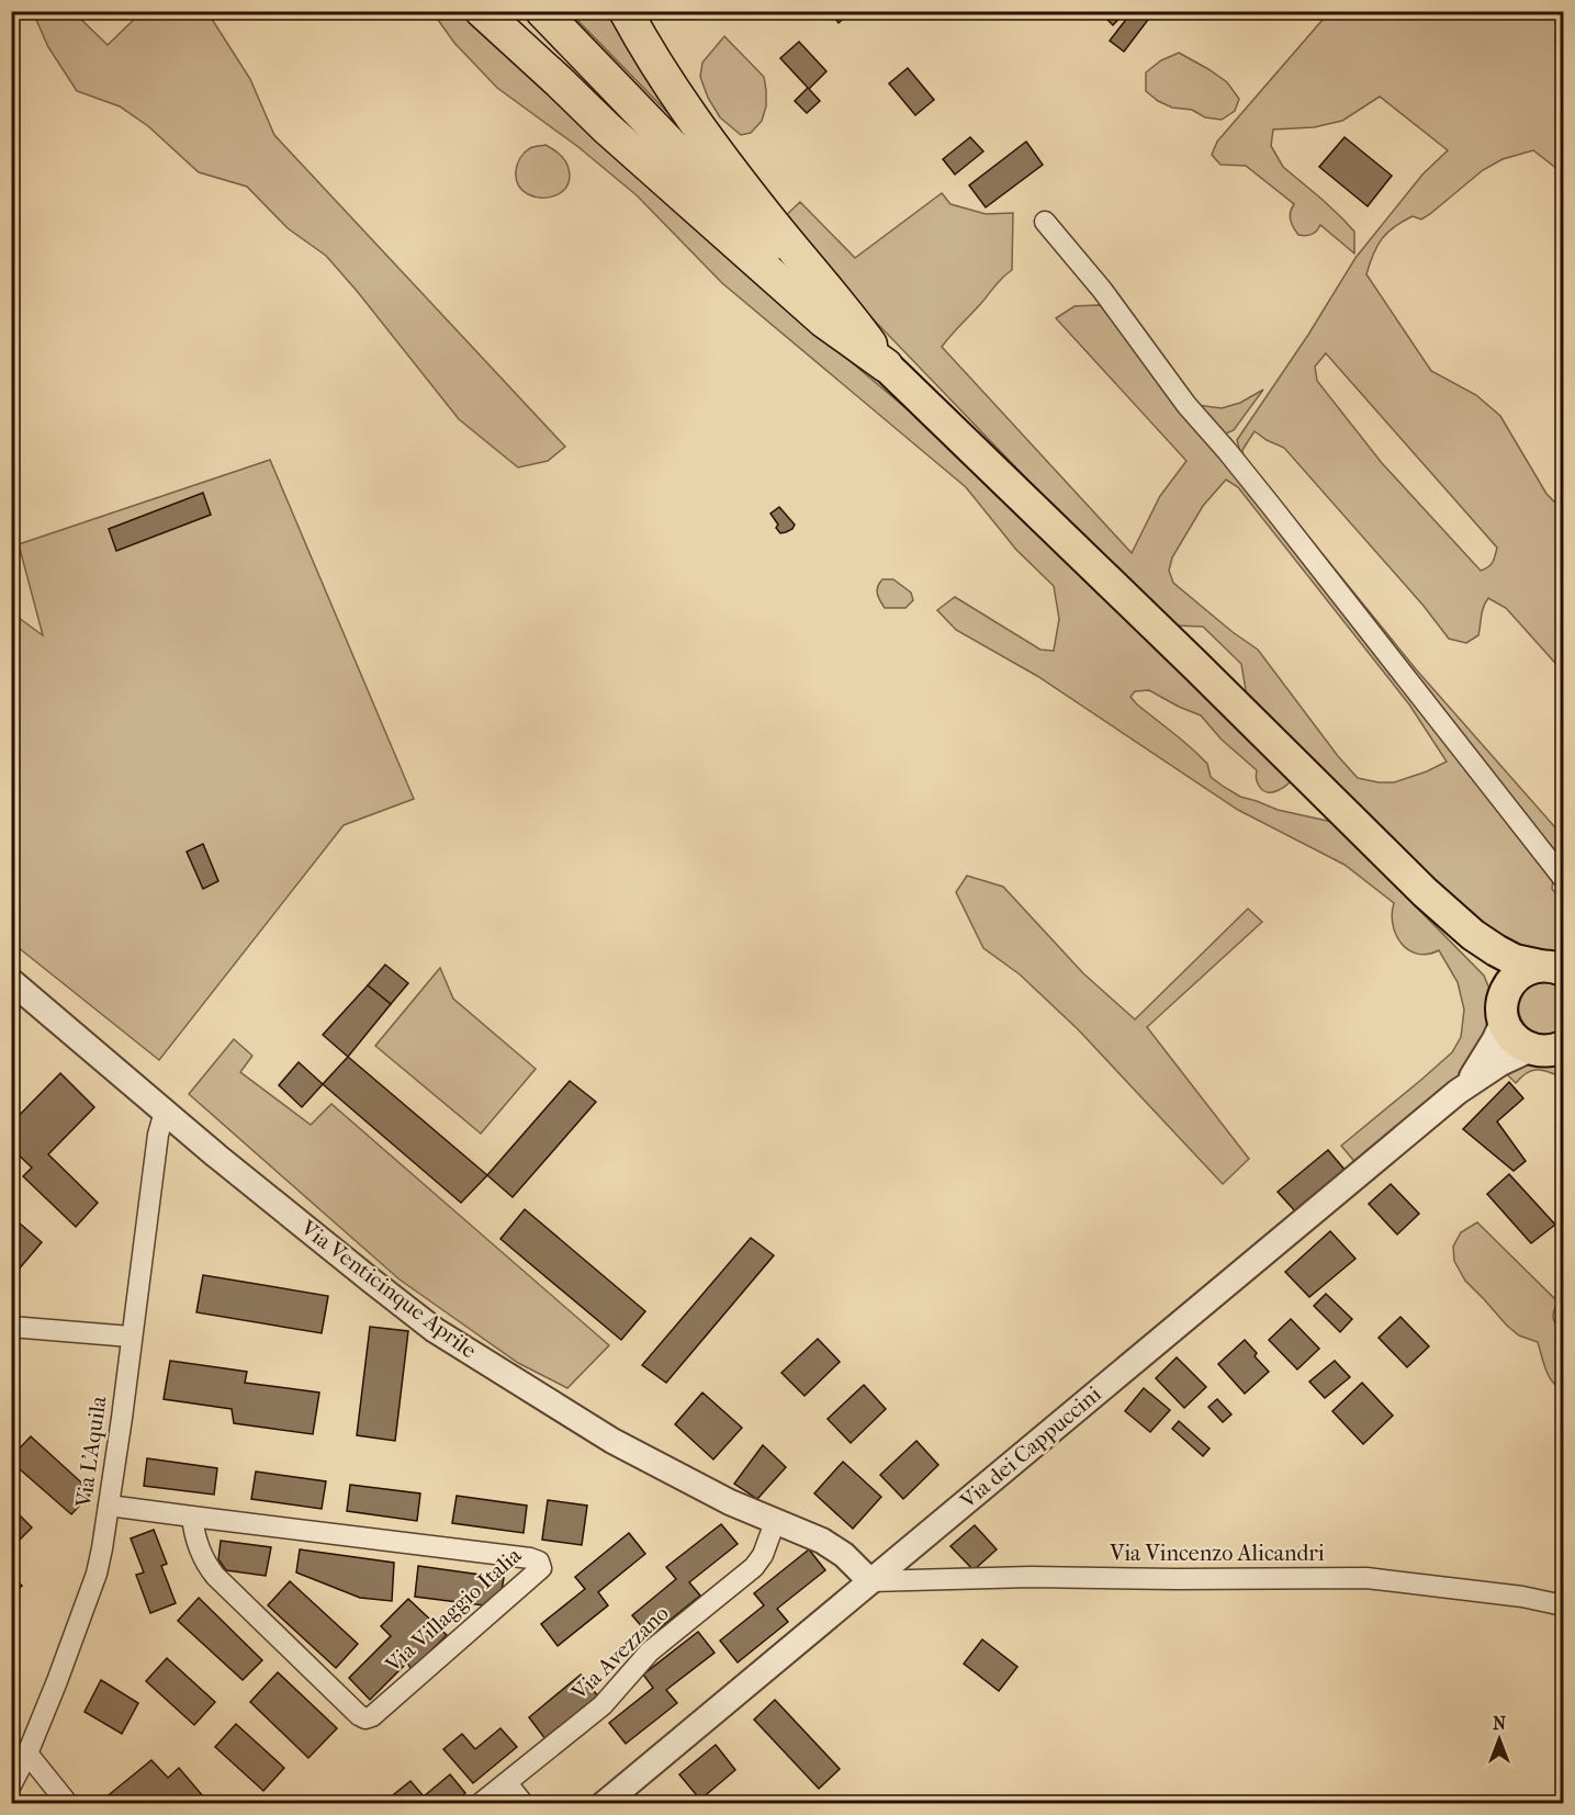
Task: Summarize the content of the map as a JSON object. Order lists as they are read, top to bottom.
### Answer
{
  "streets": {
    "street": [
      "Via Venticinque Aprile",
      "Via dei Cappuccini",
      "Via L'Aquila",
      "Via Vincenzo Alicandri",
      "Via Villaggio Italia",
      "Via Avezzano"
    ]
  },
  "crossings": [
    ["Via Venticinque Aprile", "Via dei Cappuccini"],
    ["Via Venticinque Aprile", "Via L'Aquila"],
    ["Via Venticinque Aprile", "Via Vincenzo Alicandri"],
    ["Via Venticinque Aprile", "Via Avezzano"],
    ["Via dei Cappuccini", "Via Vincenzo Alicandri"],
    ["Via L'Aquila", "Via Villaggio Italia"]
  ],
  "north": "top"
}
